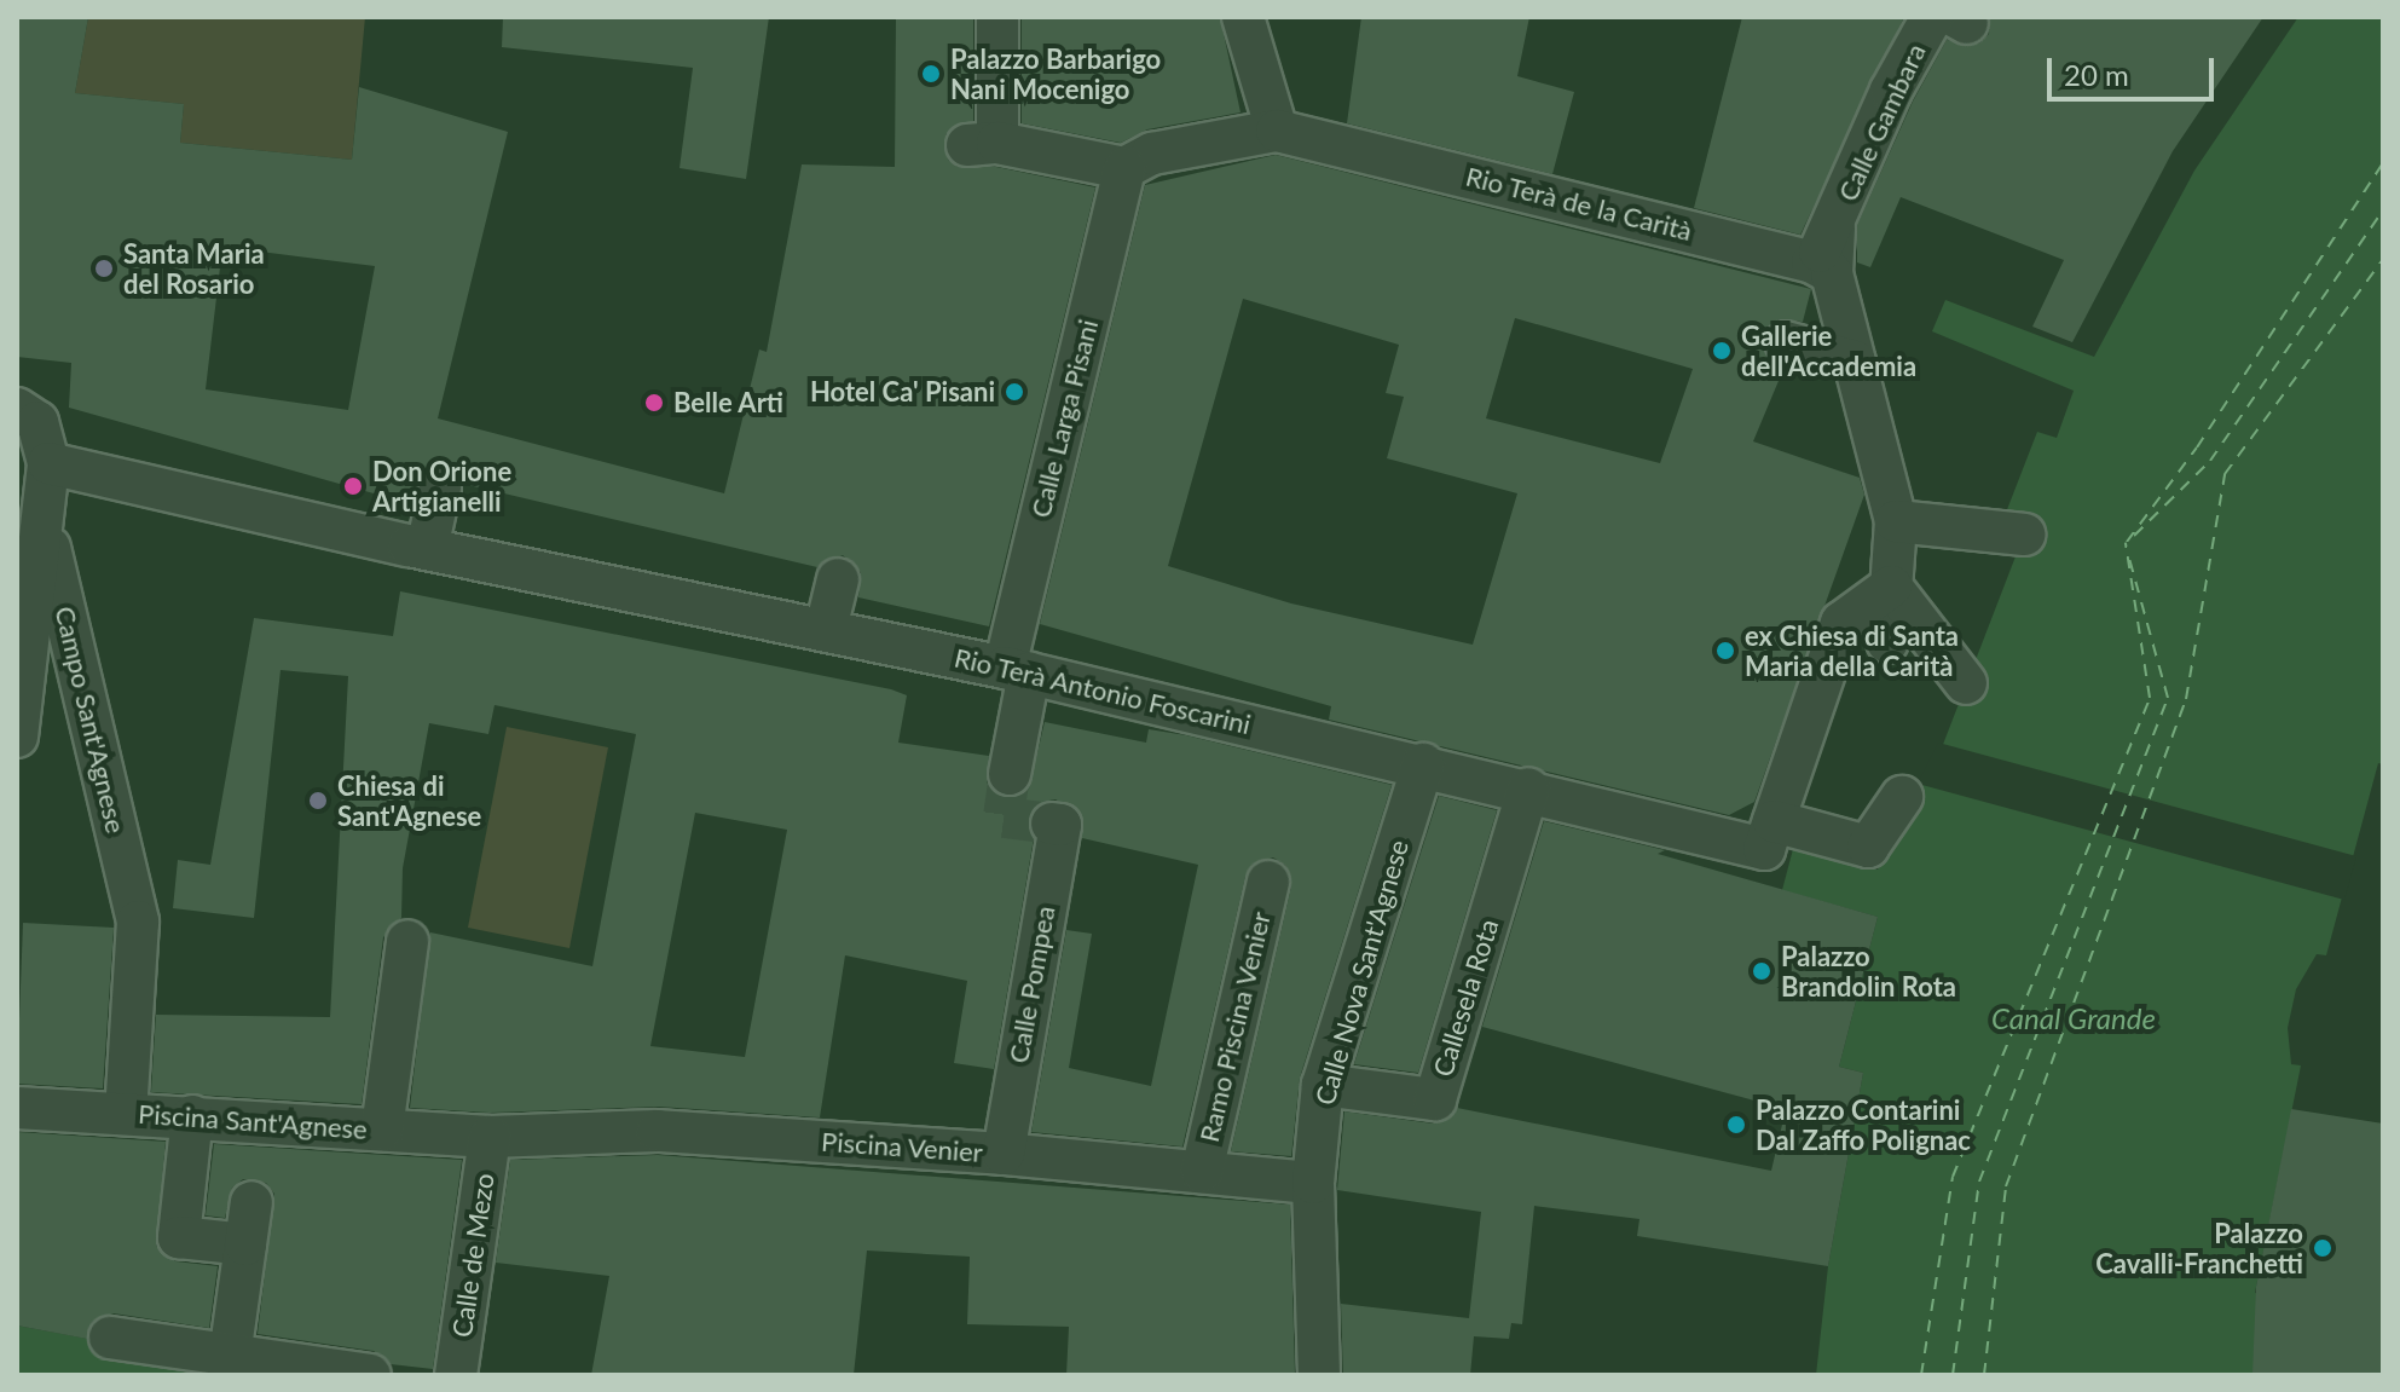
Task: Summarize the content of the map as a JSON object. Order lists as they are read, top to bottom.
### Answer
{
  "streets": {
    "street": [
      "Calle Gambara",
      "Rio Terà de la Carità",
      "Calle Larga Pisani",
      "Rio Terà Antonio Foscarini",
      "Campo Sant'Agnese",
      "Calle Nova Sant'Agnese",
      "Calle Pompea",
      "Callesela Rota",
      "Ramo Piscina Venier",
      "Piscina Sant'Agnese",
      "Piscina Venier",
      "Calle de Mezo"
    ]
  },
  "crossings": [
    ["Calle Gambara", "Rio Terà de la Carità"],
    ["Calle Larga Pisani", "Rio Terà Antonio Foscarini"],
    ["Rio Terà Antonio Foscarini", "Calle Nova Sant'Agnese"],
    ["Rio Terà Antonio Foscarini", "Callesela Rota"],
    ["Campo Sant'Agnese", "Piscina Sant'Agnese"],
    ["Calle Nova Sant'Agnese", "Callesela Rota"],
    ["Calle Nova Sant'Agnese", "Piscina Venier"],
    ["Calle Pompea", "Piscina Venier"],
    ["Ramo Piscina Venier", "Piscina Venier"],
    ["Piscina Sant'Agnese", "Piscina Venier"],
    ["Piscina Sant'Agnese", "Calle de Mezo"],
    ["Piscina Venier", "Calle de Mezo"]
  ],
  "water": ["Canal Grande"],
  "places": [
    "Palazzo Barbarigo Nani Mocenigo",
    "Santa Maria del Rosario",
    "Gallerie dell'Accademia",
    "Hotel Ca' Pisani",
    "Belle Arti",
    "Don Orione Artigianelli",
    "ex Chiesa di Santa Maria della Carità",
    "Chiesa di Sant'Agnese",
    "Palazzo Brandolin Rota",
    "Palazzo Contarini Dal Zaffo Polignac",
    "Palazzo Cavalli-Franchetti"
  ],
  "scale_bar": "20 m"
}
